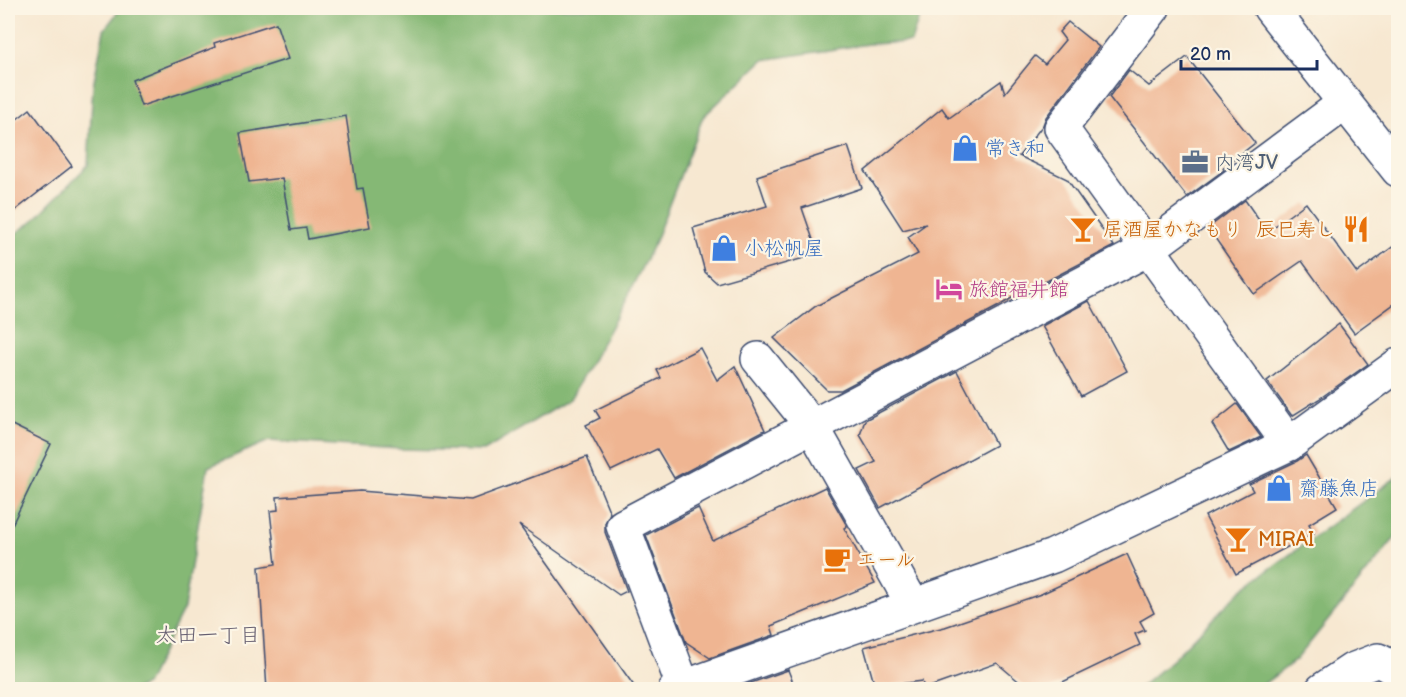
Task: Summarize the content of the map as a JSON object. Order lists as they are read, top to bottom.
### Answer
{
  "districts": ["太田一丁目"],
  "places": {
    "shop": ["常き和", "小松帆屋", "齋藤魚店"],
    "office": ["内湾JV"],
    "bar": ["居酒屋かなもり", "MIRAI"],
    "restaurant": ["辰巳寿し"],
    "hotel": ["旅館福井館"],
    "cafe": ["エール"]
  },
  "scale_bar": "20 m"
}
